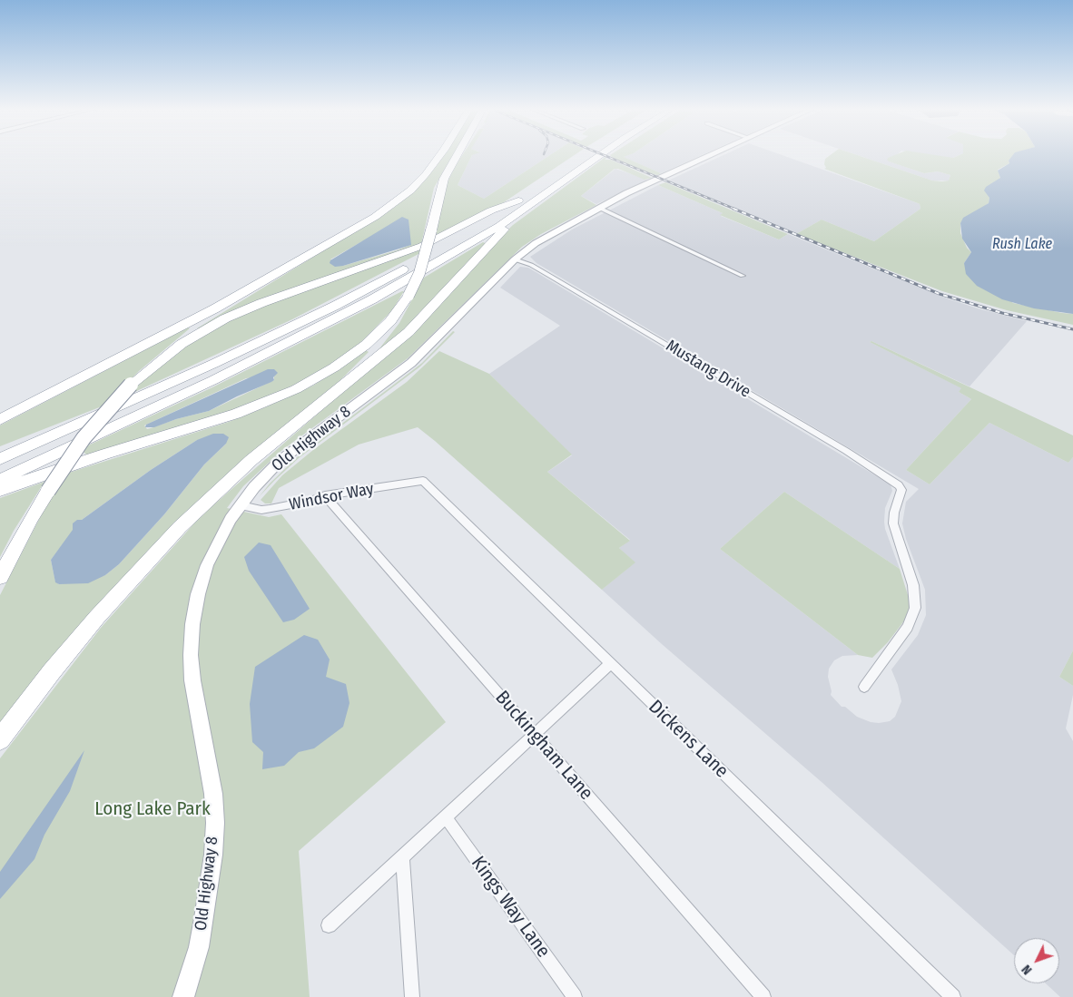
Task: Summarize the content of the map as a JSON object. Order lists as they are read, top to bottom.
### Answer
{
  "streets": {
    "street": [
      "Mustang Drive",
      "Old Highway 8",
      "Windsor Way",
      "Dickens Lane",
      "Buckingham Lane",
      "Kings Way Lane"
    ]
  },
  "crossings": [
    ["Mustang Drive", "Old Highway 8"],
    ["Old Highway 8", "Windsor Way"],
    ["Windsor Way", "Dickens Lane"],
    ["Windsor Way", "Buckingham Lane"]
  ],
  "water": ["Rush Lake"],
  "parks": ["Long Lake Park"],
  "north": "bottom left"
}
